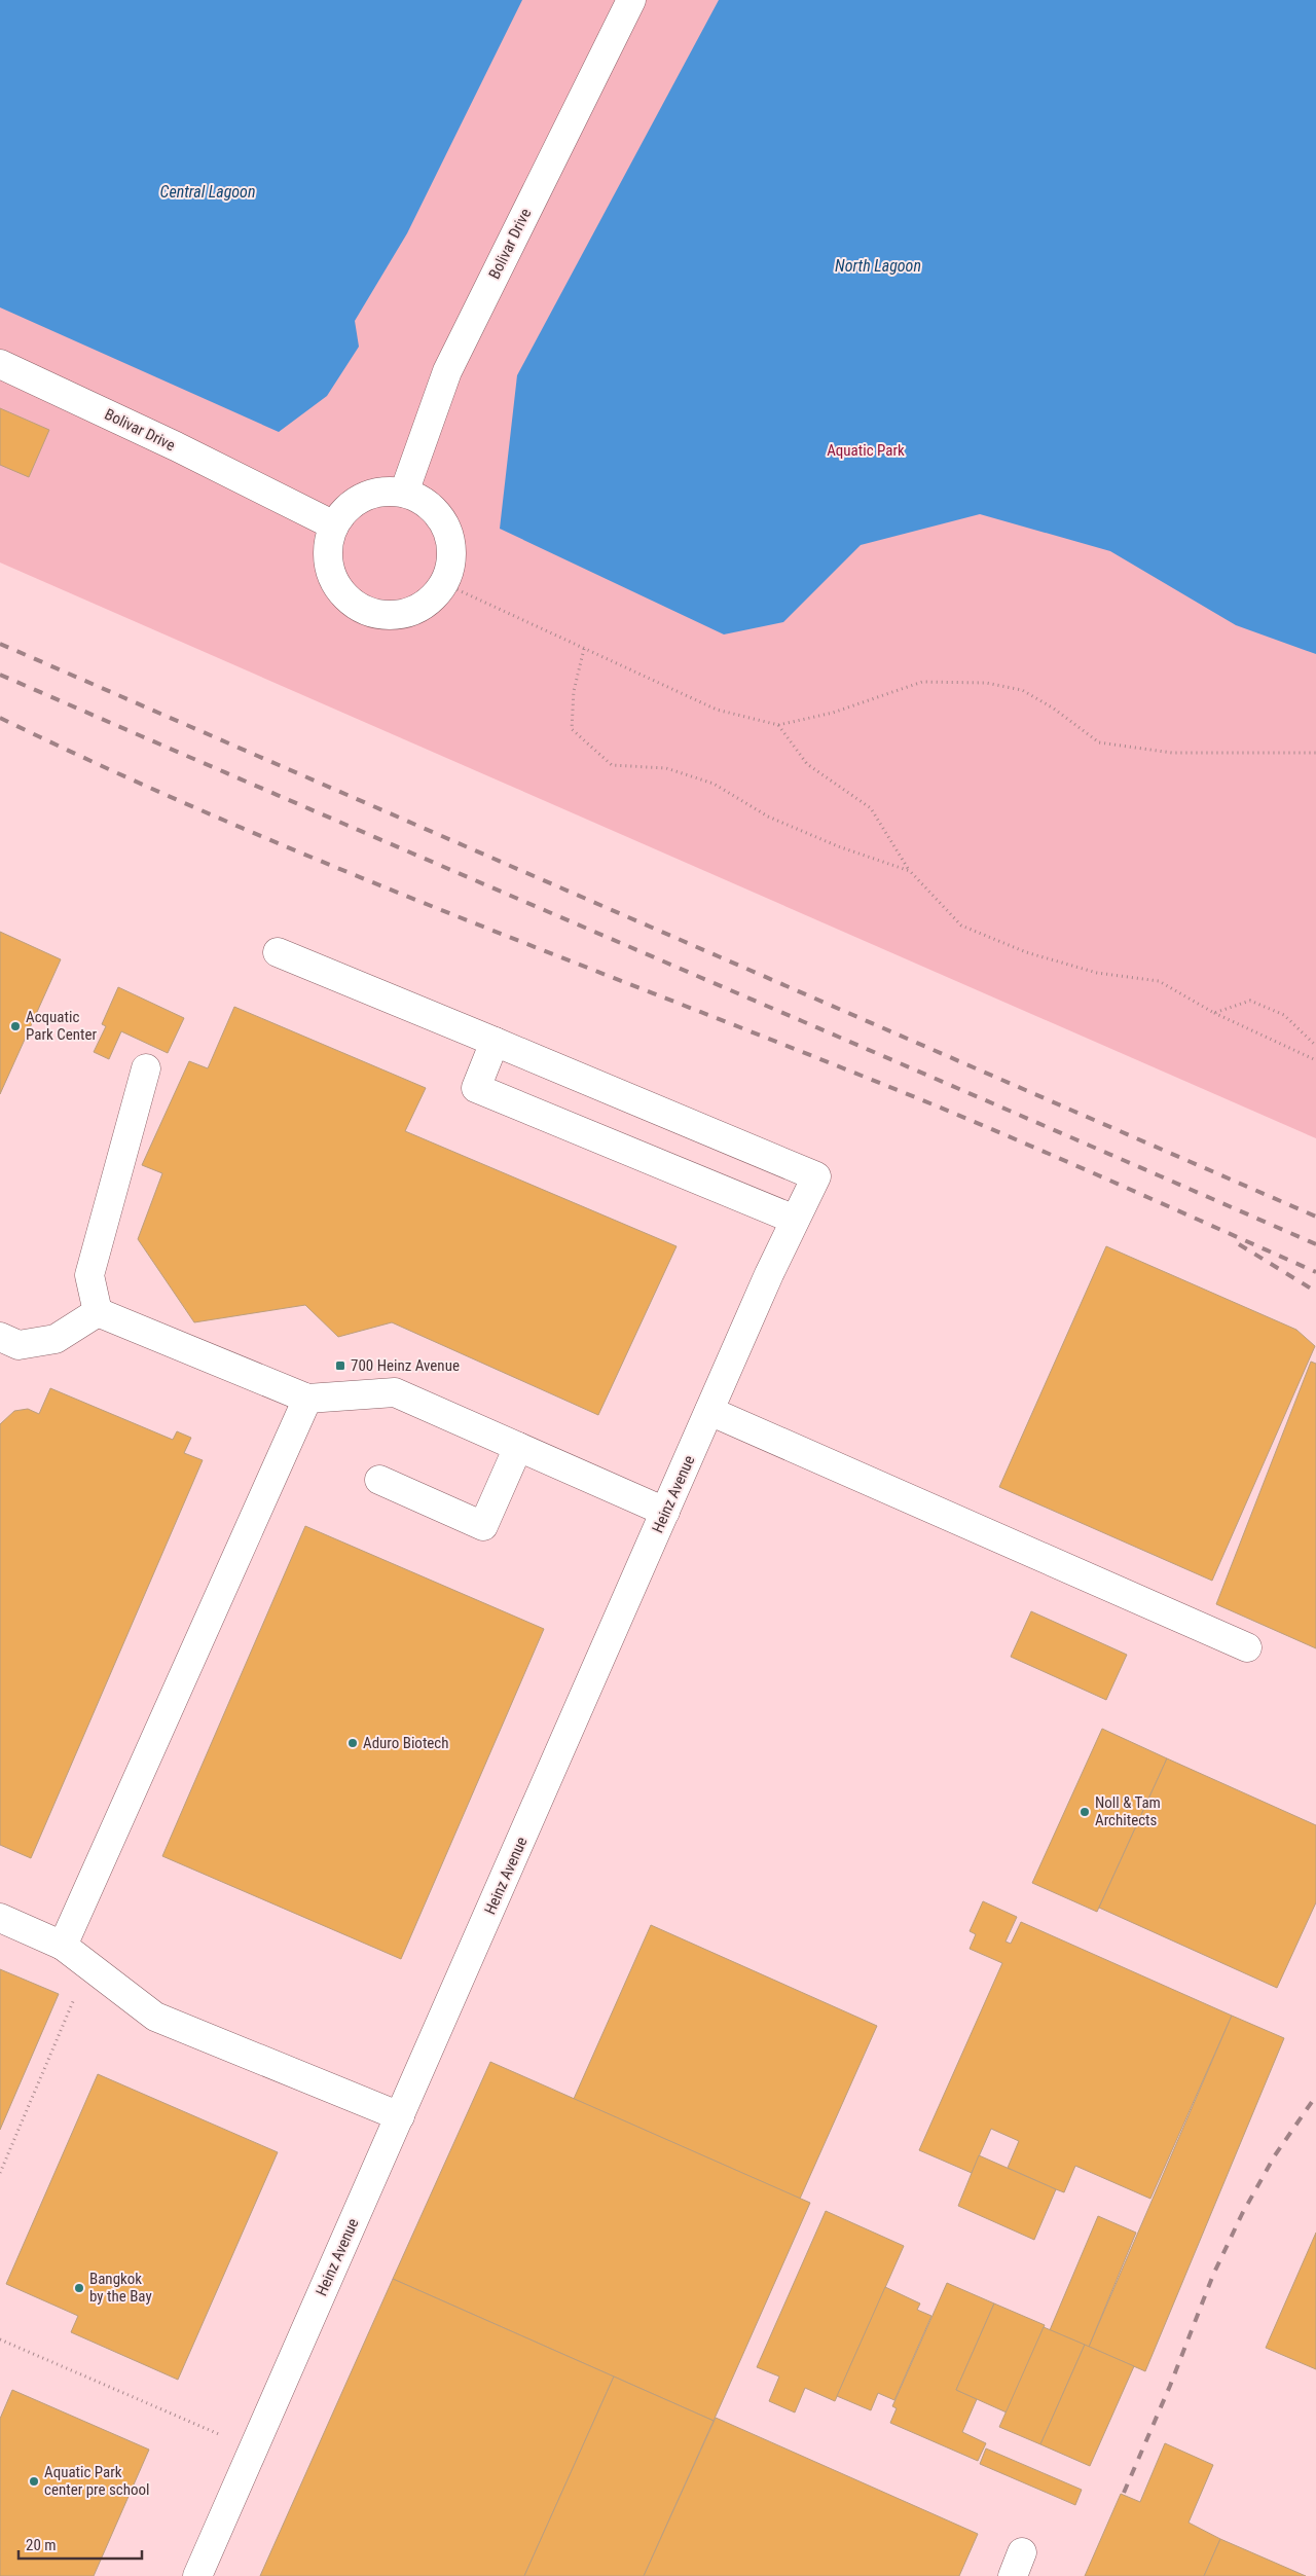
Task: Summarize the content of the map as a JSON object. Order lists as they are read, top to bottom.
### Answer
{
  "streets": {
    "street": ["Bolivar Drive", "Heinz Avenue"]
  },
  "water": ["Central Lagoon", "North Lagoon"],
  "parks": ["Aquatic Park"],
  "places": {
    "other": [
      "Acquatic Park Center",
      "Aduro Biotech",
      "Noll & Tam Architects",
      "Bangkok by the Bay",
      "Aquatic Park center pre school"
    ],
    "transit": ["700 Heinz Avenue"]
  },
  "scale_bar": "20 m"
}
